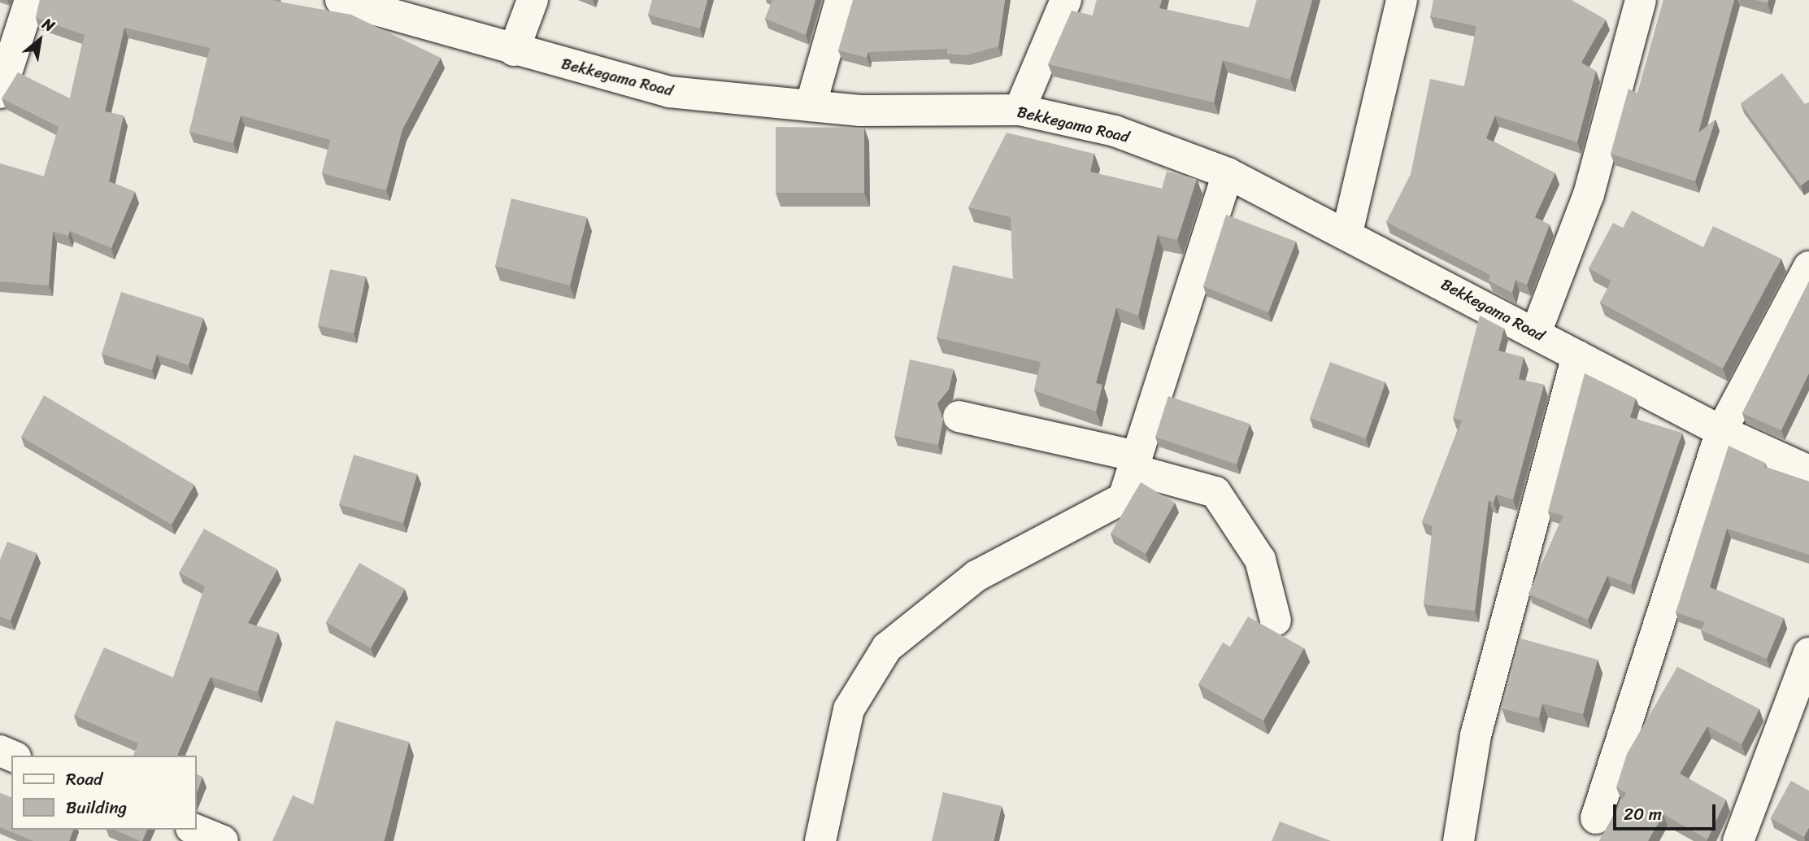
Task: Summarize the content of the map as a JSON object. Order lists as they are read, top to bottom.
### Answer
{
  "streets": {
    "street": ["Bekkegama Road"]
  },
  "legend": ["Road", "Building"],
  "scale_bar": "20 m",
  "north": "top right"
}
